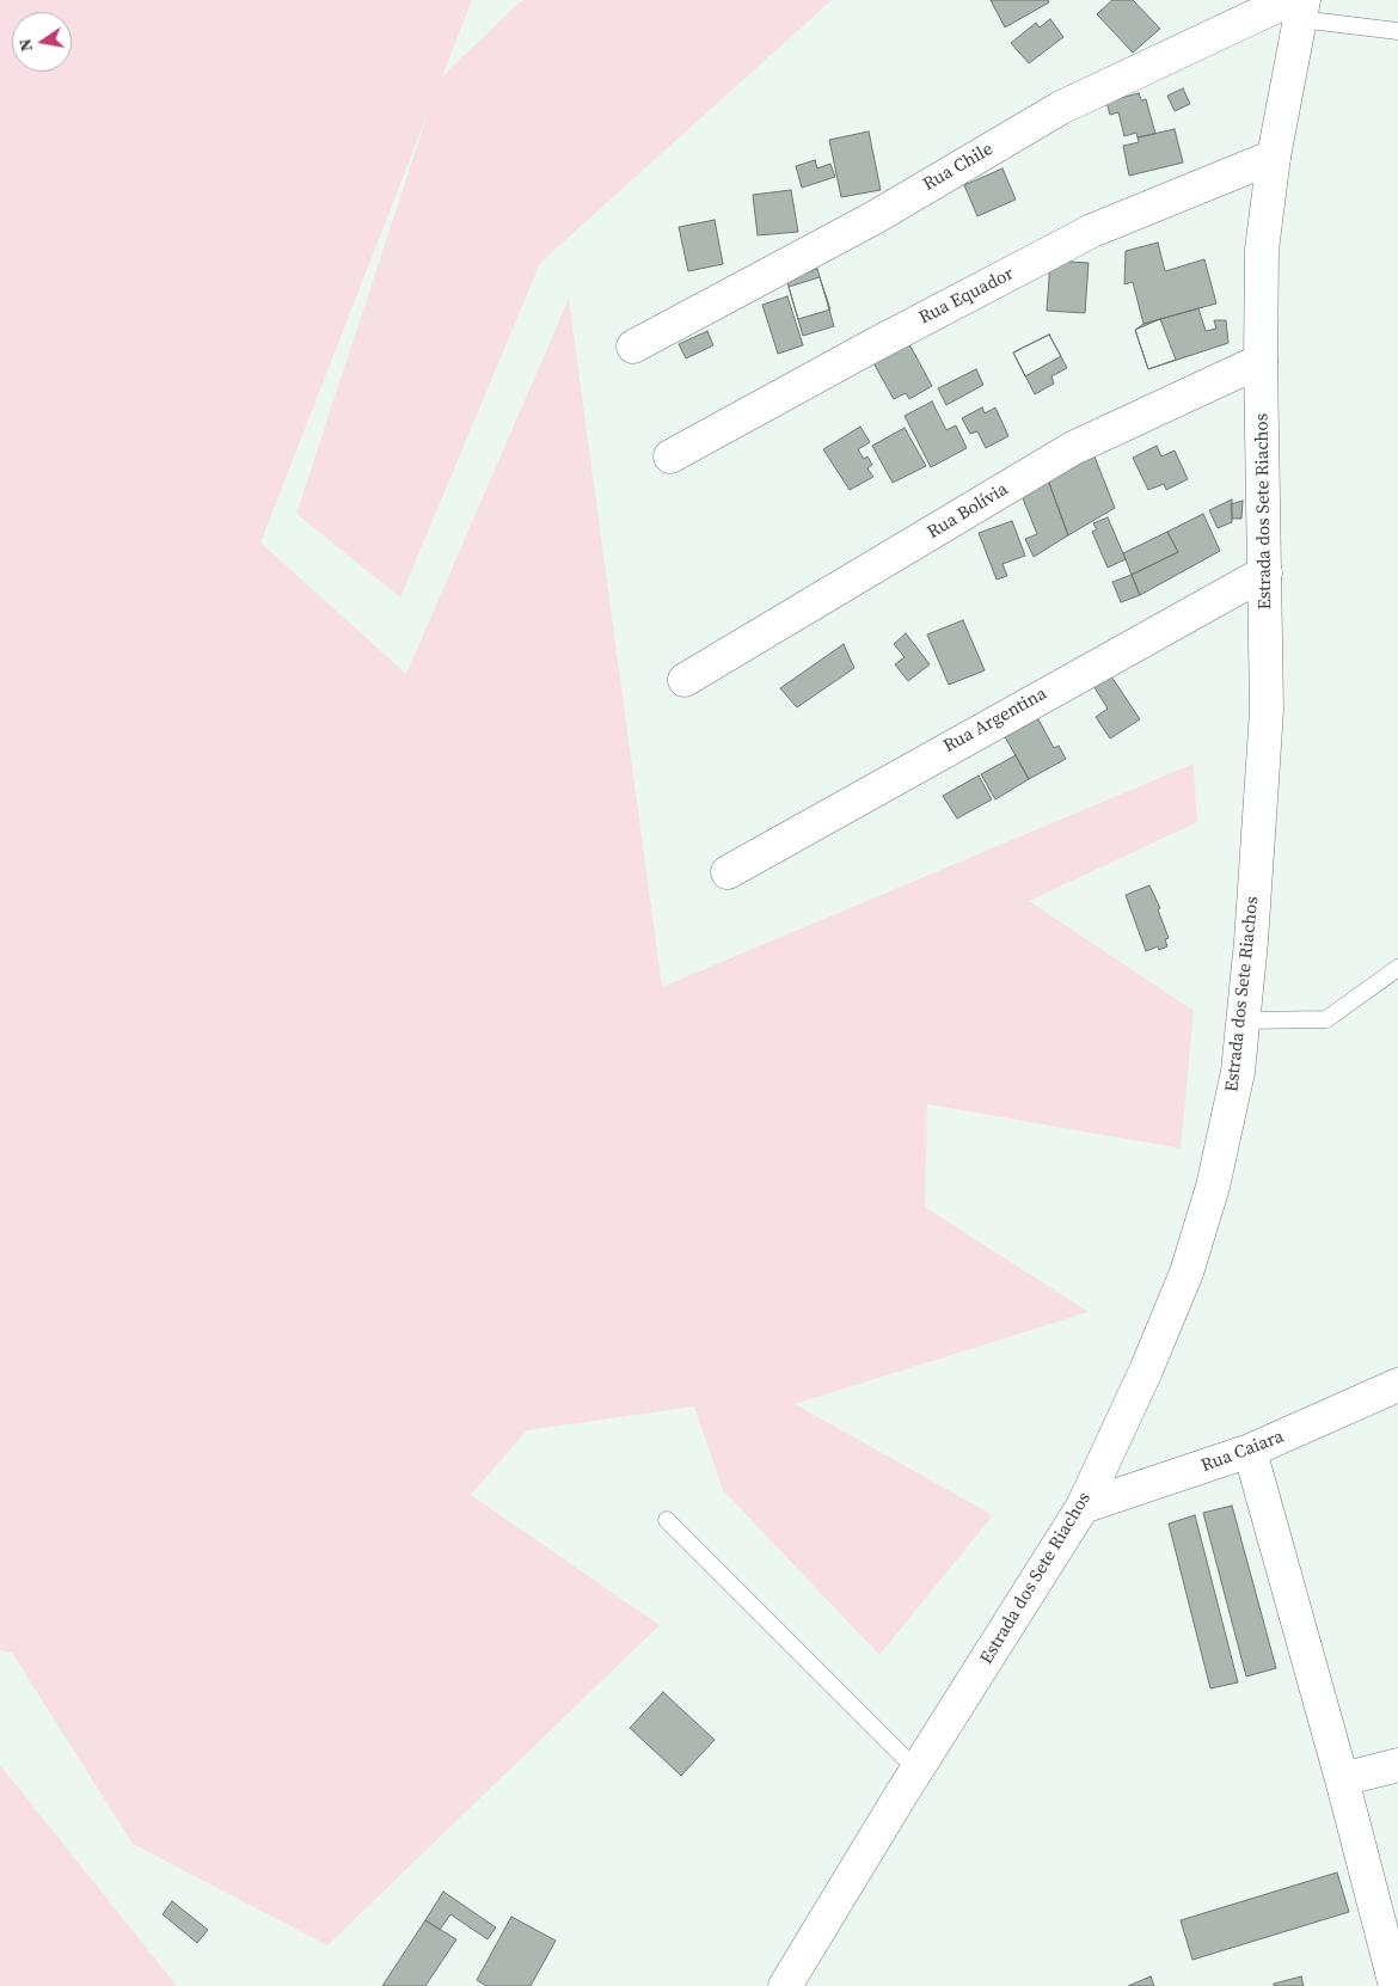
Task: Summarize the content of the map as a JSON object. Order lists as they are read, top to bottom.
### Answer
{
  "streets": {
    "street": [
      "Rua Chile",
      "Rua Equador",
      "Rua Bolívia",
      "Estrada dos Sete Riachos",
      "Rua Argentina",
      "Rua Caiara"
    ]
  },
  "crossings": [
    ["Rua Chile", "Estrada dos Sete Riachos"],
    ["Rua Equador", "Estrada dos Sete Riachos"],
    ["Rua Bolívia", "Estrada dos Sete Riachos"],
    ["Estrada dos Sete Riachos", "Rua Argentina"],
    ["Estrada dos Sete Riachos", "Rua Caiara"]
  ],
  "north": "left"
}
